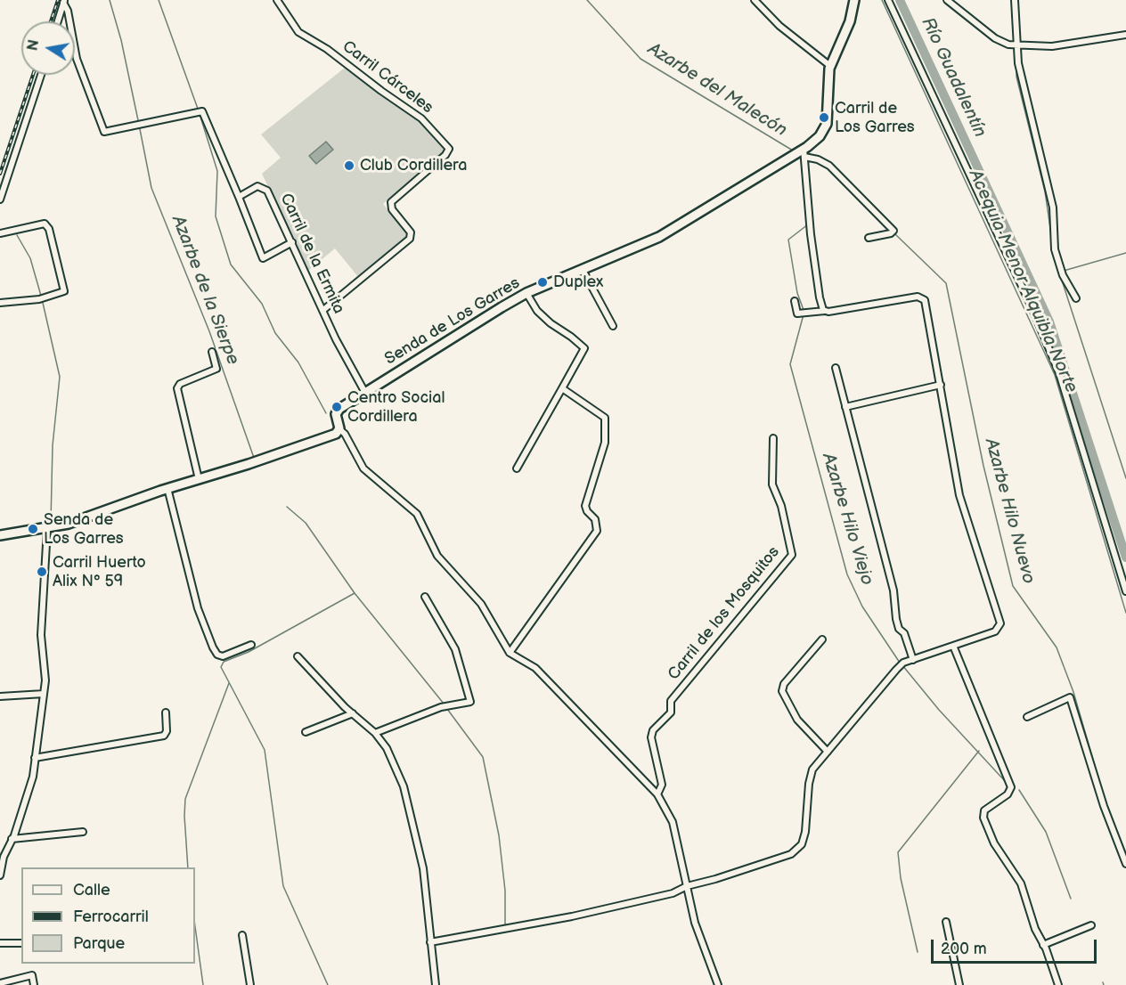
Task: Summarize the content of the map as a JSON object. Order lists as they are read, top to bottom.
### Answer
{
  "streets": {
    "street": [
      "Carril Cárceles",
      "Carril de la Ermita",
      "Senda de Los Garres",
      "Carril de los Mosquitos"
    ]
  },
  "crossings": [
    ["Carril Cárceles", "Carril de la Ermita"],
    ["Carril de la Ermita", "Senda de Los Garres"]
  ],
  "water": [
    "Río Guadalentín",
    "Azarbe del Malecón",
    "Acequia Menor Alquibla Norte",
    "Azarbe de la Sierpe",
    "Azarbe Hilo Nuevo",
    "Azarbe Hilo Viejo"
  ],
  "places": [
    "Carril de Los Garres",
    "Club Cordillera",
    "Duplex",
    "Centro Social Cordillera",
    "Senda de Los Garres",
    "Carril Huerto Alix Nº 59"
  ],
  "legend": ["Calle", "Ferrocarril", "Parque"],
  "scale_bar": "200 m",
  "north": "left"
}
